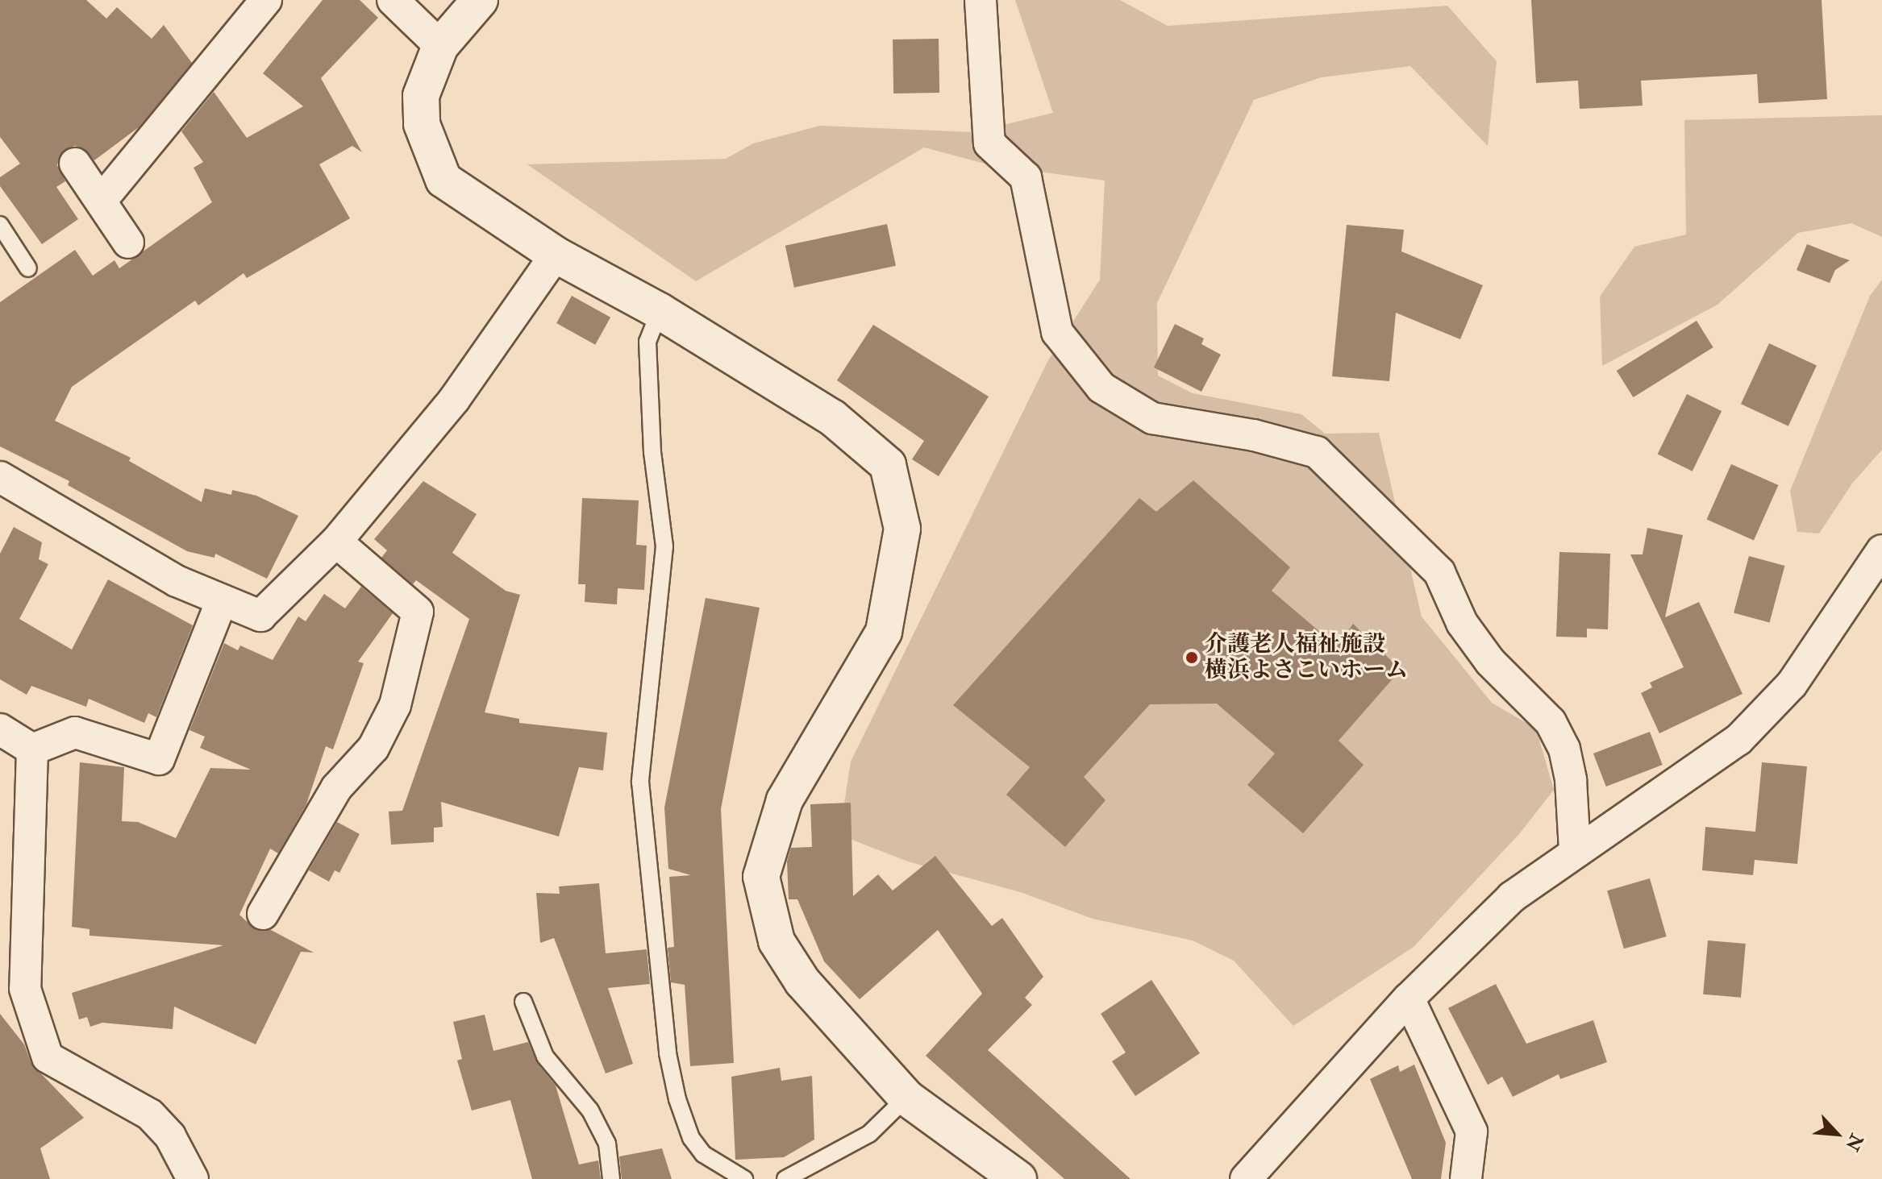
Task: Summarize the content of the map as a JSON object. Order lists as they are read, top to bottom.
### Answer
{
  "places": ["介護老人福祉施設 横浜よさこいホーム"],
  "north": "bottom right"
}
